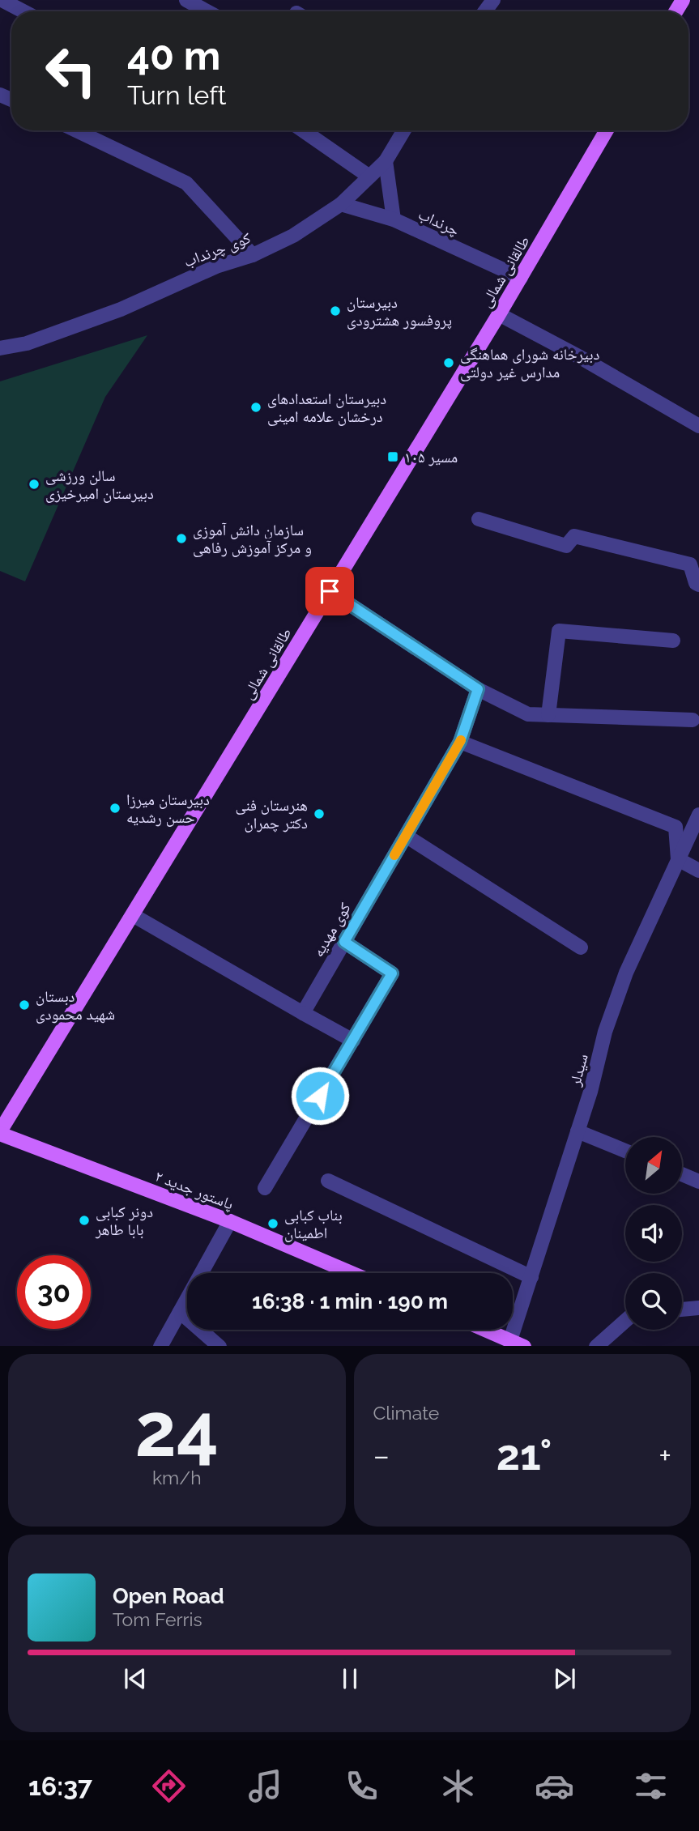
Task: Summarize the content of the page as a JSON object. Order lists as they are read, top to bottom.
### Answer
{
  "streets": {
    "main road": ["طالقانی شمالی", "پاستور جدید ۲"],
    "street": [
      "چرنداب",
      "کوی چرنداب",
      "کوی ‌‌‌مهدیه",
      "سیدلر"
    ]
  },
  "crossings": [
    ["چرنداب", "کوی چرنداب"],
    ["چرنداب", "طالقانی شمالی"],
    ["طالقانی شمالی", "پاستور جدید ۲"]
  ],
  "places": {
    "other": [
      "دبیرستان پروفسور هشترودی",
      "دبیرخانه شورای هماهنگی مدارس غیر دولتی",
      "دبیرستان استعدادهای درخشان علامه امینی",
      "سالن ورزشی دبیرستان امیرخیزی",
      "سازمان دانش آموزی و مرکز آموزش رفاهی",
      "دبیرستان میرزا حسن رشدیه",
      "هنرستان فنی دکتر چمران",
      "دبستان شهید محمودی",
      "دونر کبابی بابا طاهر",
      "بناب کبابی اطمینان"
    ],
    "transit": ["مسیر ۱۰۵"]
  },
  "north": "top right",
  "page": {
    "turn": ["40 m", "Turn left"],
    "limit": "30",
    "trip": "16:38 · 1 min · 190 m",
    "tile": [
      ["24", "km/h"],
      "Climate"
    ],
    "heat": ["−", "21°", "+"],
    "song": ["Open Road", "Tom Ferris"],
    "tabs": "16:37"
  }
}
